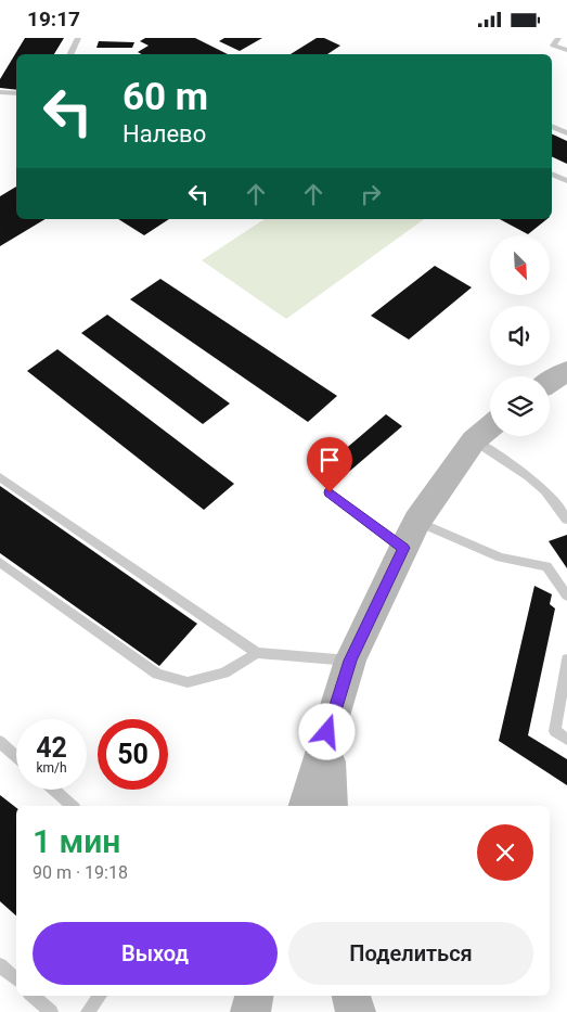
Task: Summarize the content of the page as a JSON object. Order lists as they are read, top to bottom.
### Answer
{
  "north": "bottom right",
  "page": {
    "status": "19:17",
    "turn": ["60 m", "Налево"],
    "speed": "42 km/h",
    "limit": "50",
    "heading": ["1 мин", "90 m · 19:18"],
    "buttons": ["Выход", "Поделиться"]
  }
}
